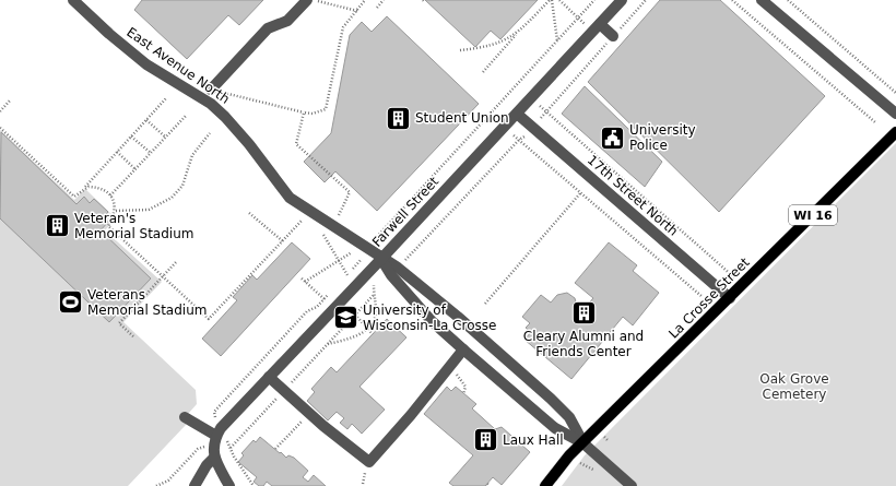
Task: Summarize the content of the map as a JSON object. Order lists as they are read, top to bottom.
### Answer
{
  "streets": {
    "main road": ["WI 16", "La Crosse Street"],
    "street": ["East Avenue North", "17th Street North", "Farwell Street"]
  },
  "crossings": [
    ["East Avenue North", "Farwell Street"],
    ["East Avenue North", "La Crosse Street"],
    ["17th Street North", "Farwell Street"],
    ["17th Street North", "La Crosse Street"]
  ],
  "parks": ["Oak Grove Cemetery"],
  "places": {
    "building": [
      "Student Union",
      "Veteran's Memorial Stadium",
      "Cleary Alumni and Friends Center",
      "Laux Hall"
    ],
    "public building": ["University Police"],
    "sports": ["Veterans Memorial Stadium"],
    "school or university": ["University of Wisconsin-La Crosse"]
  }
}
